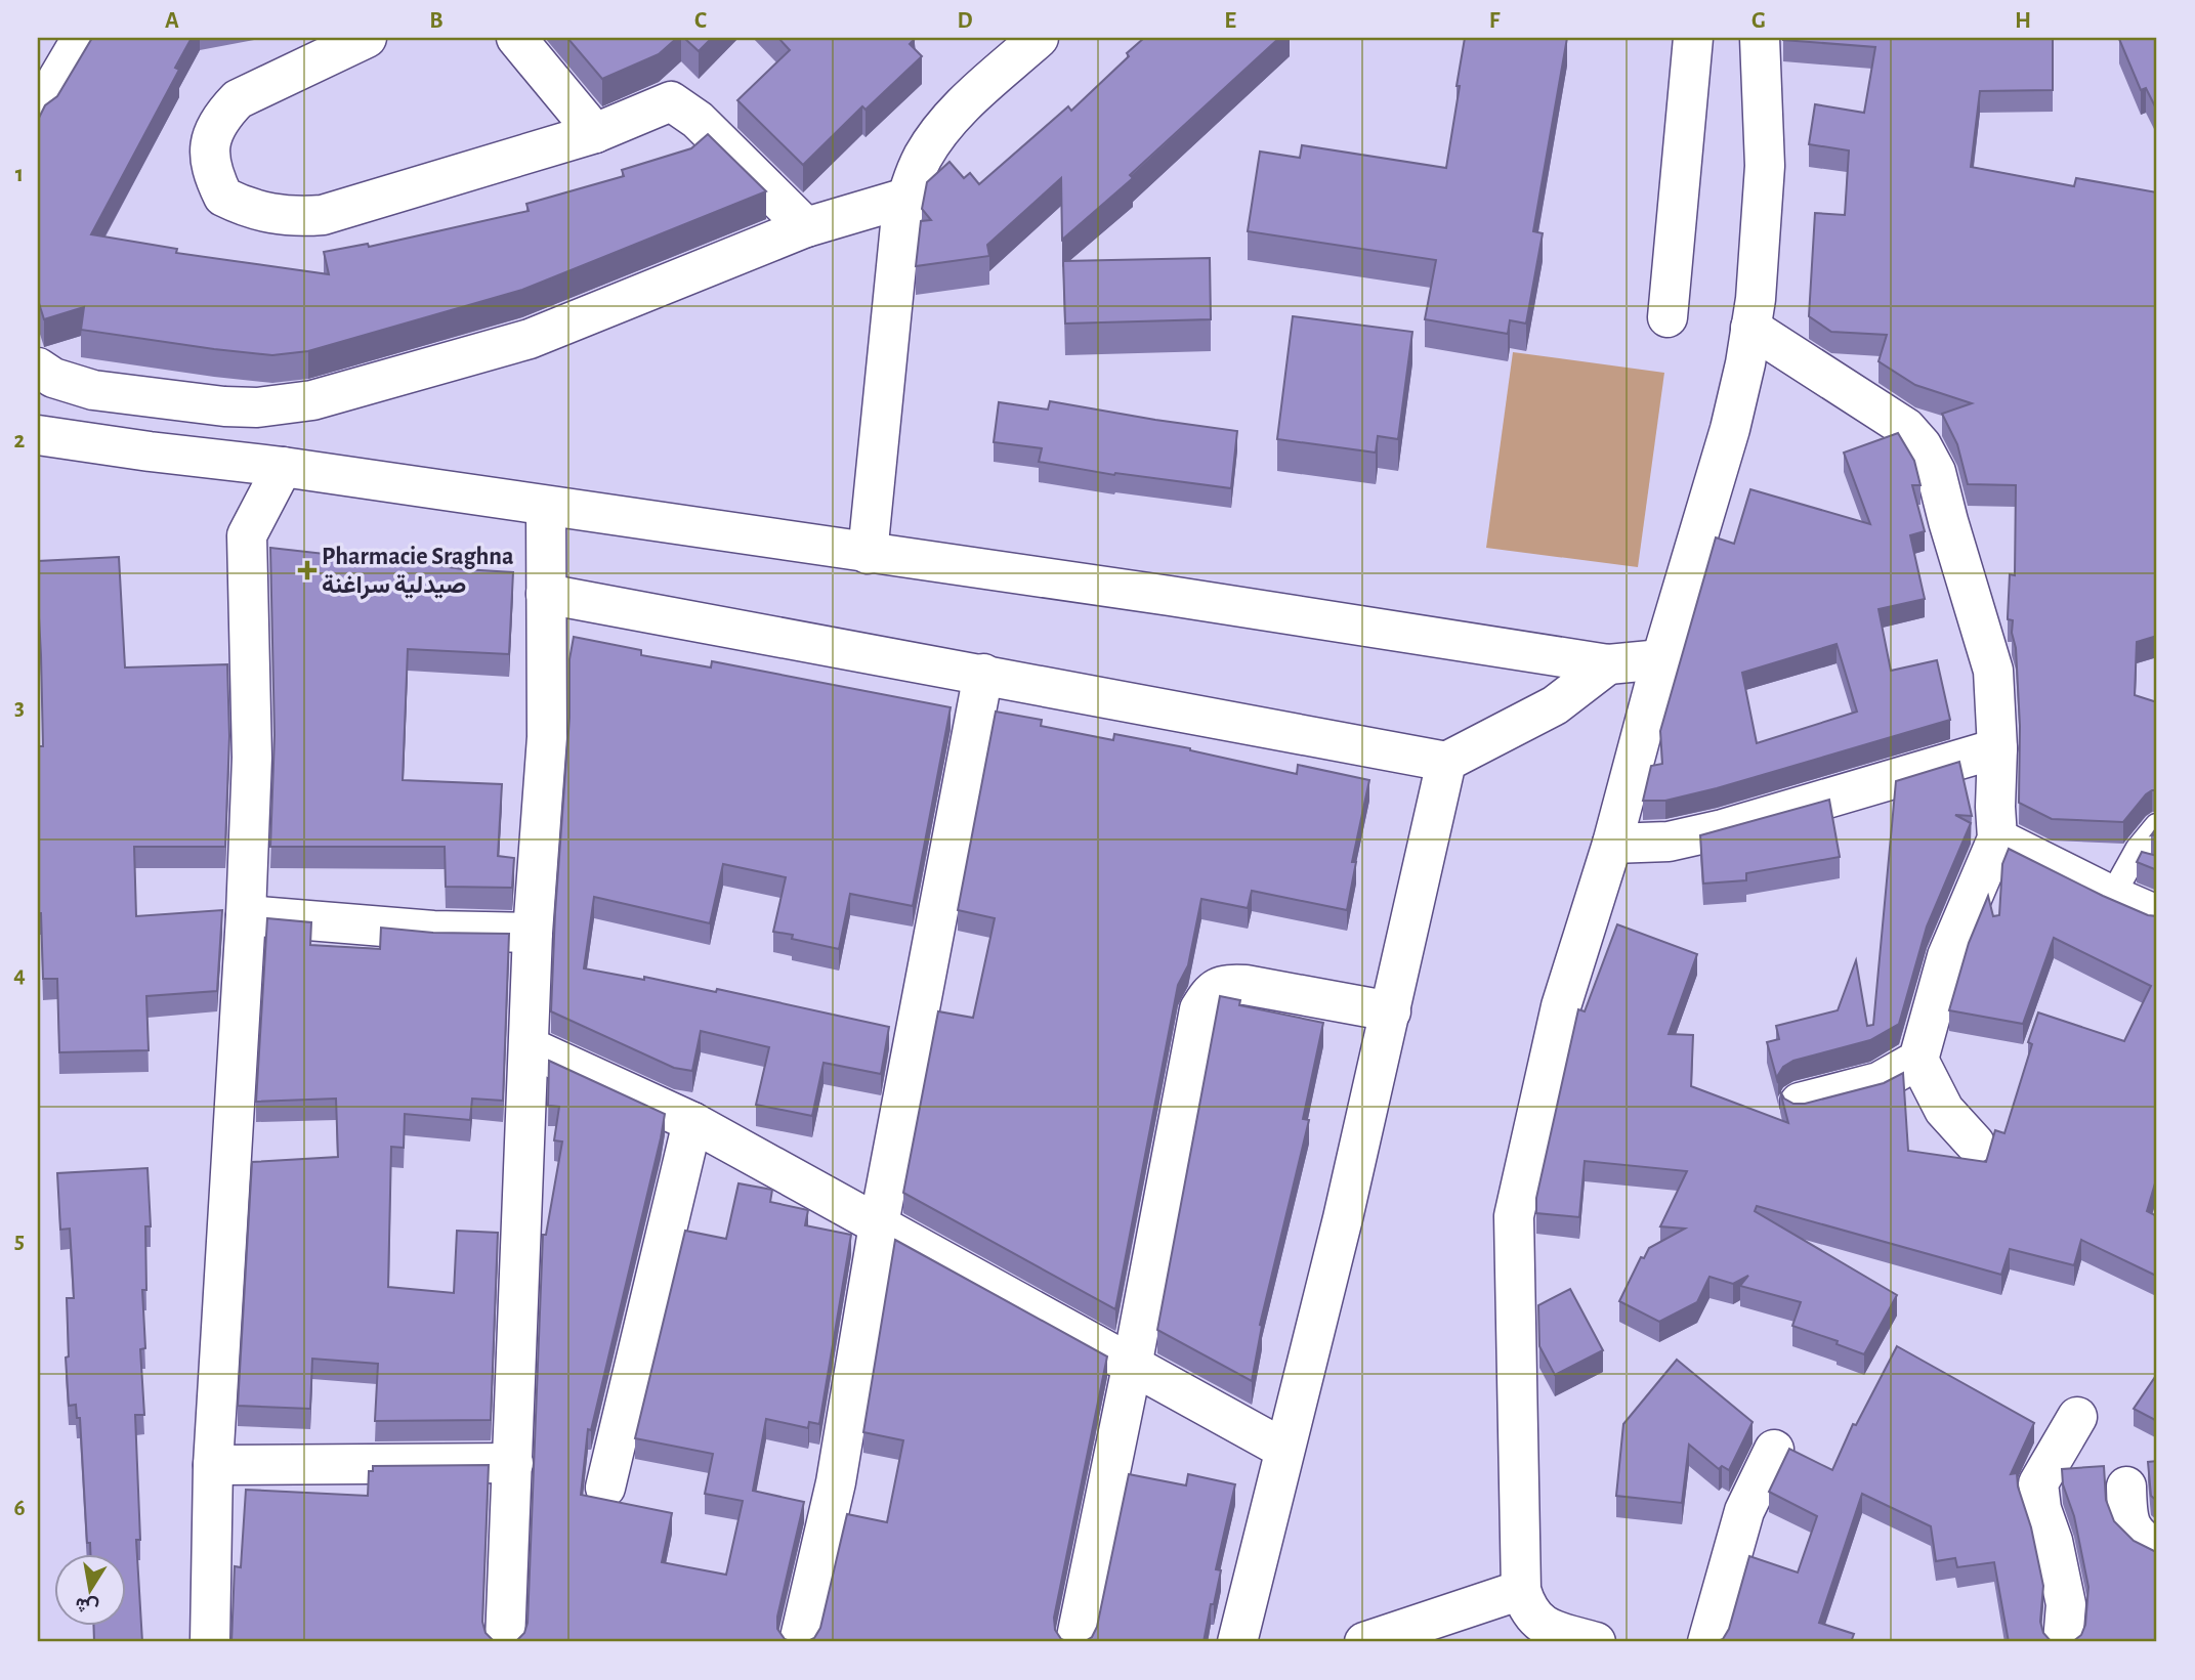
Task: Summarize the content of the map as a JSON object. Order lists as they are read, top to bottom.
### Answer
{
  "places": {
    "health": ["Pharmacie Sraghna صيدلية سراغنة"]
  },
  "north": "bottom",
  "grid": {
    "columns": [
      "A",
      "B",
      "C",
      "D",
      "E",
      "F",
      "G",
      "H"
    ],
    "rows": [
      "1",
      "2",
      "3",
      "4",
      "5",
      "6"
    ]
  }
}
